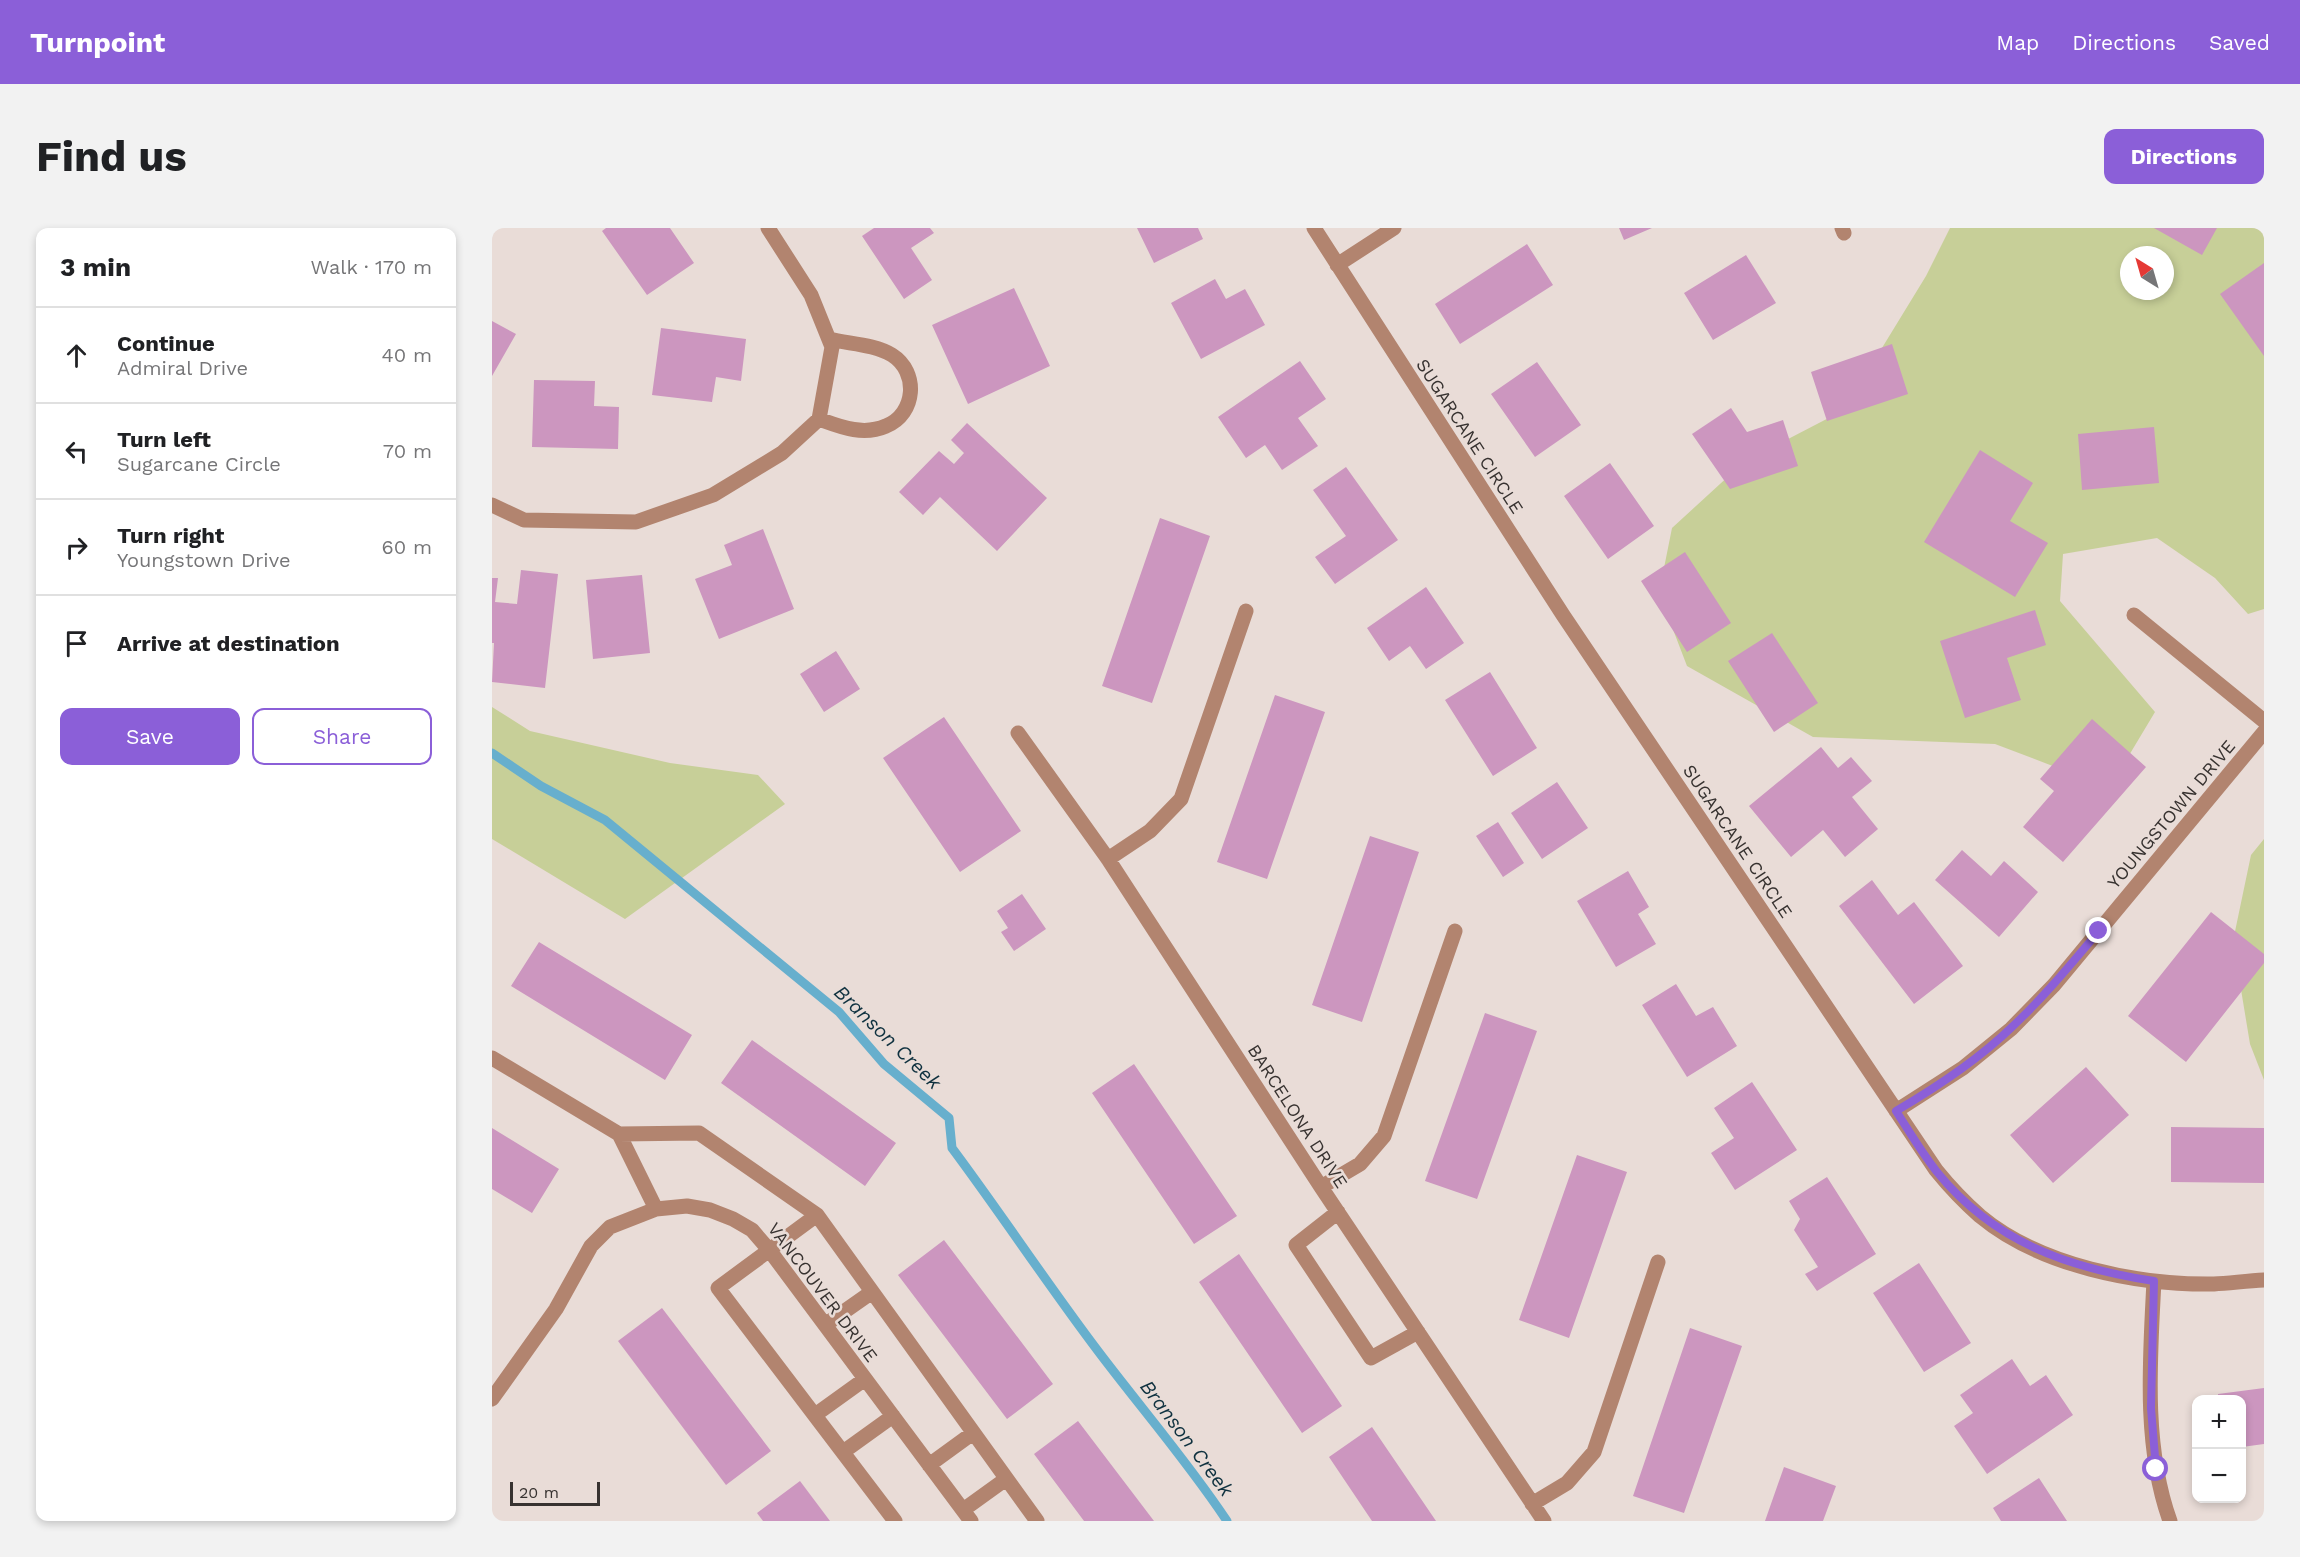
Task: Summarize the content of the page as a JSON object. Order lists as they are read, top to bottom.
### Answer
{
  "streets": {
    "street": [
      "SUGARCANE CIRCLE",
      "YOUNGSTOWN DRIVE",
      "BARCELONA DRIVE",
      "VANCOUVER DRIVE"
    ]
  },
  "crossings": [
    ["SUGARCANE CIRCLE", "YOUNGSTOWN DRIVE"]
  ],
  "water": ["Branson Creek"],
  "scale_bar": "20 m",
  "north": "top left",
  "page": {
    "header": "Turnpoint",
    "nav": ["Map", "Directions", "Saved"],
    "buttons": [
      "Directions",
      ["Save", "Share"]
    ],
    "title": "Find us",
    "heading": ["3 min", "Walk · 170 m"],
    "list": [
      ["Continue", "Admiral Drive", "40 m"],
      ["Turn left", "Sugarcane Circle", "70 m"],
      ["Turn right", "Youngstown Drive", "60 m"],
      "Arrive at destination"
    ],
    "map_buttons": ["+", "−"],
    "scale": "20 m"
  }
}
